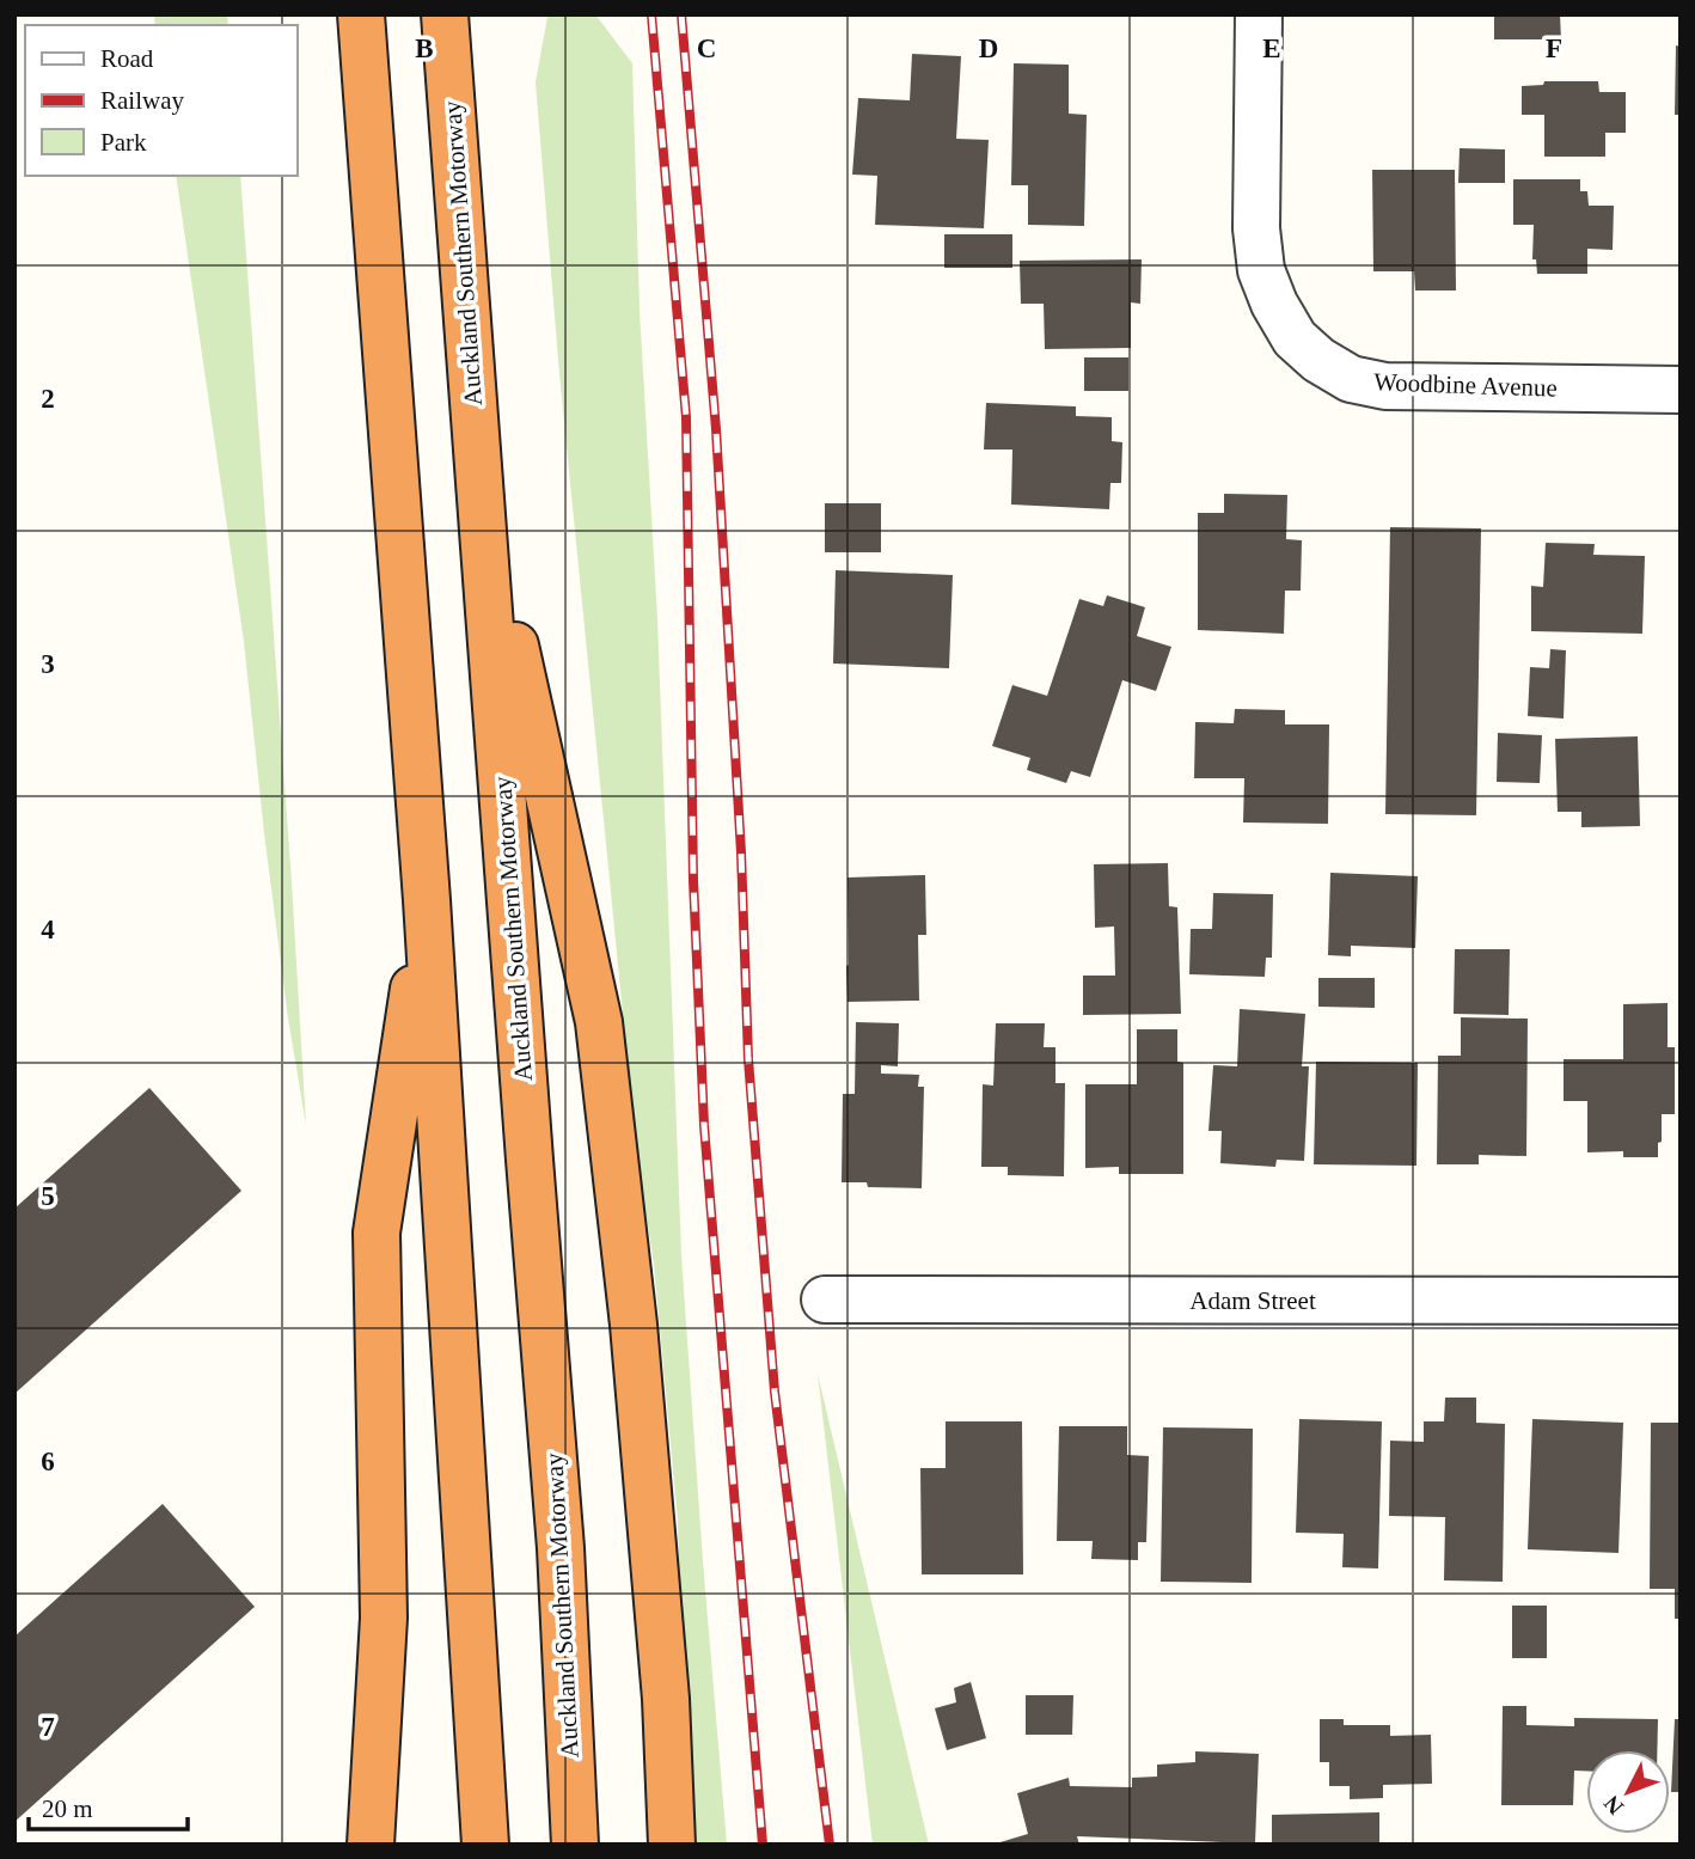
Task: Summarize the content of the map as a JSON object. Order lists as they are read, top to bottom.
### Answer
{
  "streets": {
    "highway": ["Auckland Southern Motorway"],
    "street": ["Woodbine Avenue", "Adam Street"]
  },
  "legend": ["Road", "Railway", "Park"],
  "scale_bar": "20 m",
  "north": "bottom left",
  "grid": {
    "columns": [
      "B",
      "C",
      "D",
      "E",
      "F"
    ],
    "rows": [
      "2",
      "3",
      "4",
      "5",
      "6",
      "7"
    ]
  }
}
